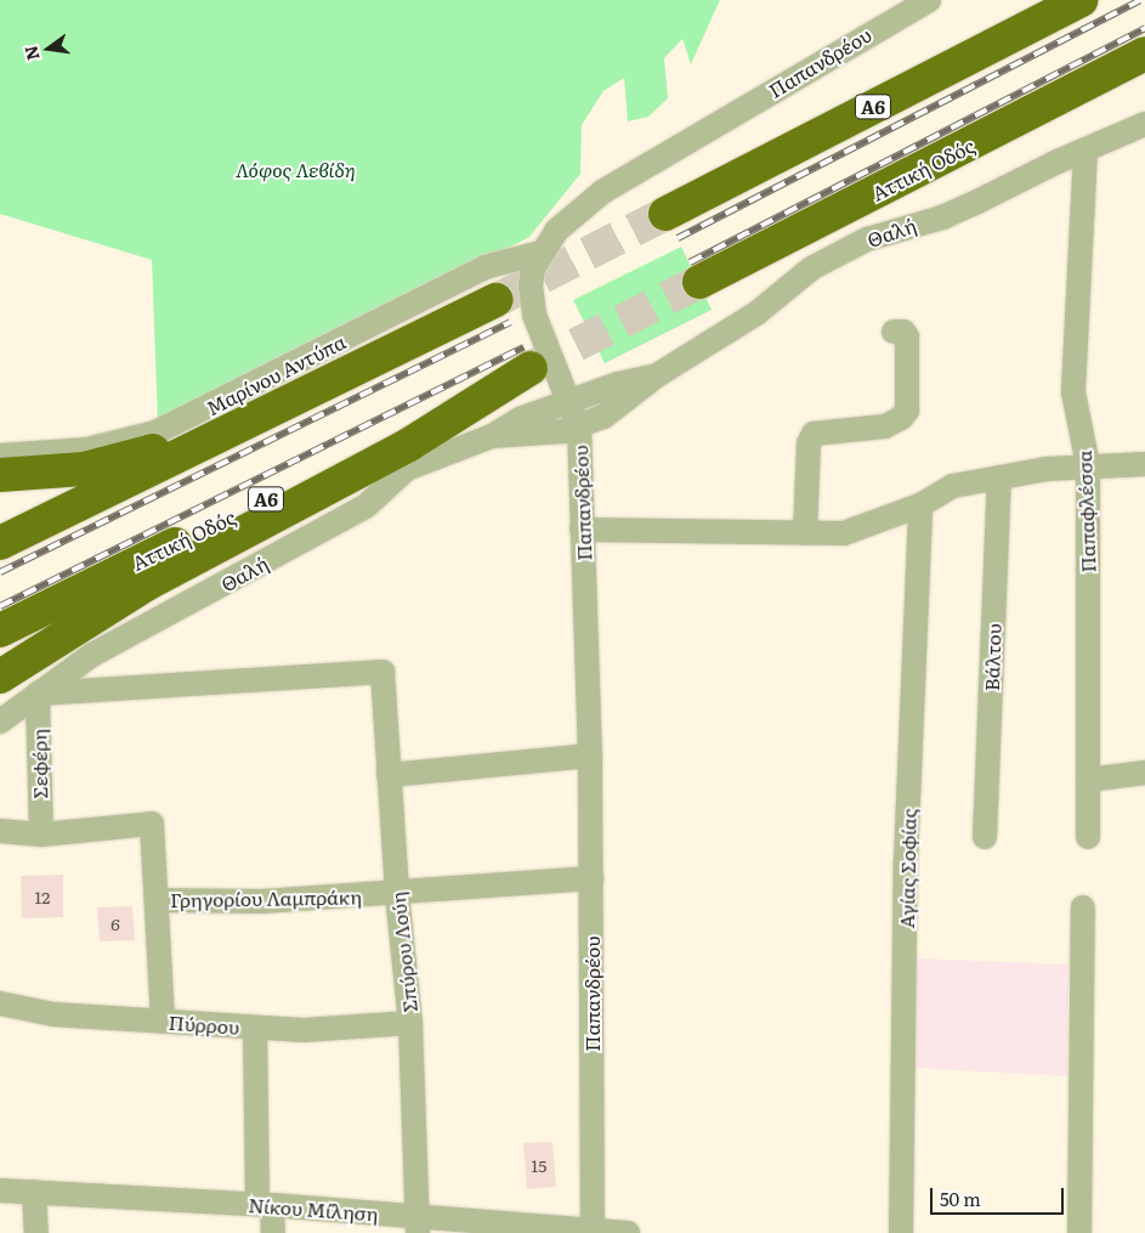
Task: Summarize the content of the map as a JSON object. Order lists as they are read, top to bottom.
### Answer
{
  "streets": {
    "highway": ["Α6", "Αττική Οδός"],
    "street": [
      "Παπανδρέου",
      "Θαλή",
      "Μαρίνου Αντύπα",
      "Παπαφλέσσα",
      "Βάλτου",
      "Σεφέρη",
      "Αγίας Σοφίας",
      "Γρηγορίου Λαμπράκη",
      "Σπύρου Λούη",
      "Πύρρου",
      "Νίκου Μίληση"
    ]
  },
  "crossings": [
    ["Παπανδρέου", "Θαλή"],
    ["Παπανδρέου", "Μαρίνου Αντύπα"],
    ["Παπανδρέου", "Γρηγορίου Λαμπράκη"],
    ["Παπανδρέου", "Νίκου Μίληση"],
    ["Θαλή", "Παπαφλέσσα"],
    ["Θαλή", "Σεφέρη"],
    ["Θαλή", "Σπύρου Λούη"],
    ["Σεφέρη", "Σπύρου Λούη"],
    ["Γρηγορίου Λαμπράκη", "Σπύρου Λούη"],
    ["Σπύρου Λούη", "Πύρρου"],
    ["Σπύρου Λούη", "Νίκου Μίληση"]
  ],
  "parks": ["Λόφος Λεβίδη"],
  "house_numbers": ["12", "6", "15"],
  "scale_bar": "50 m",
  "north": "left"
}
